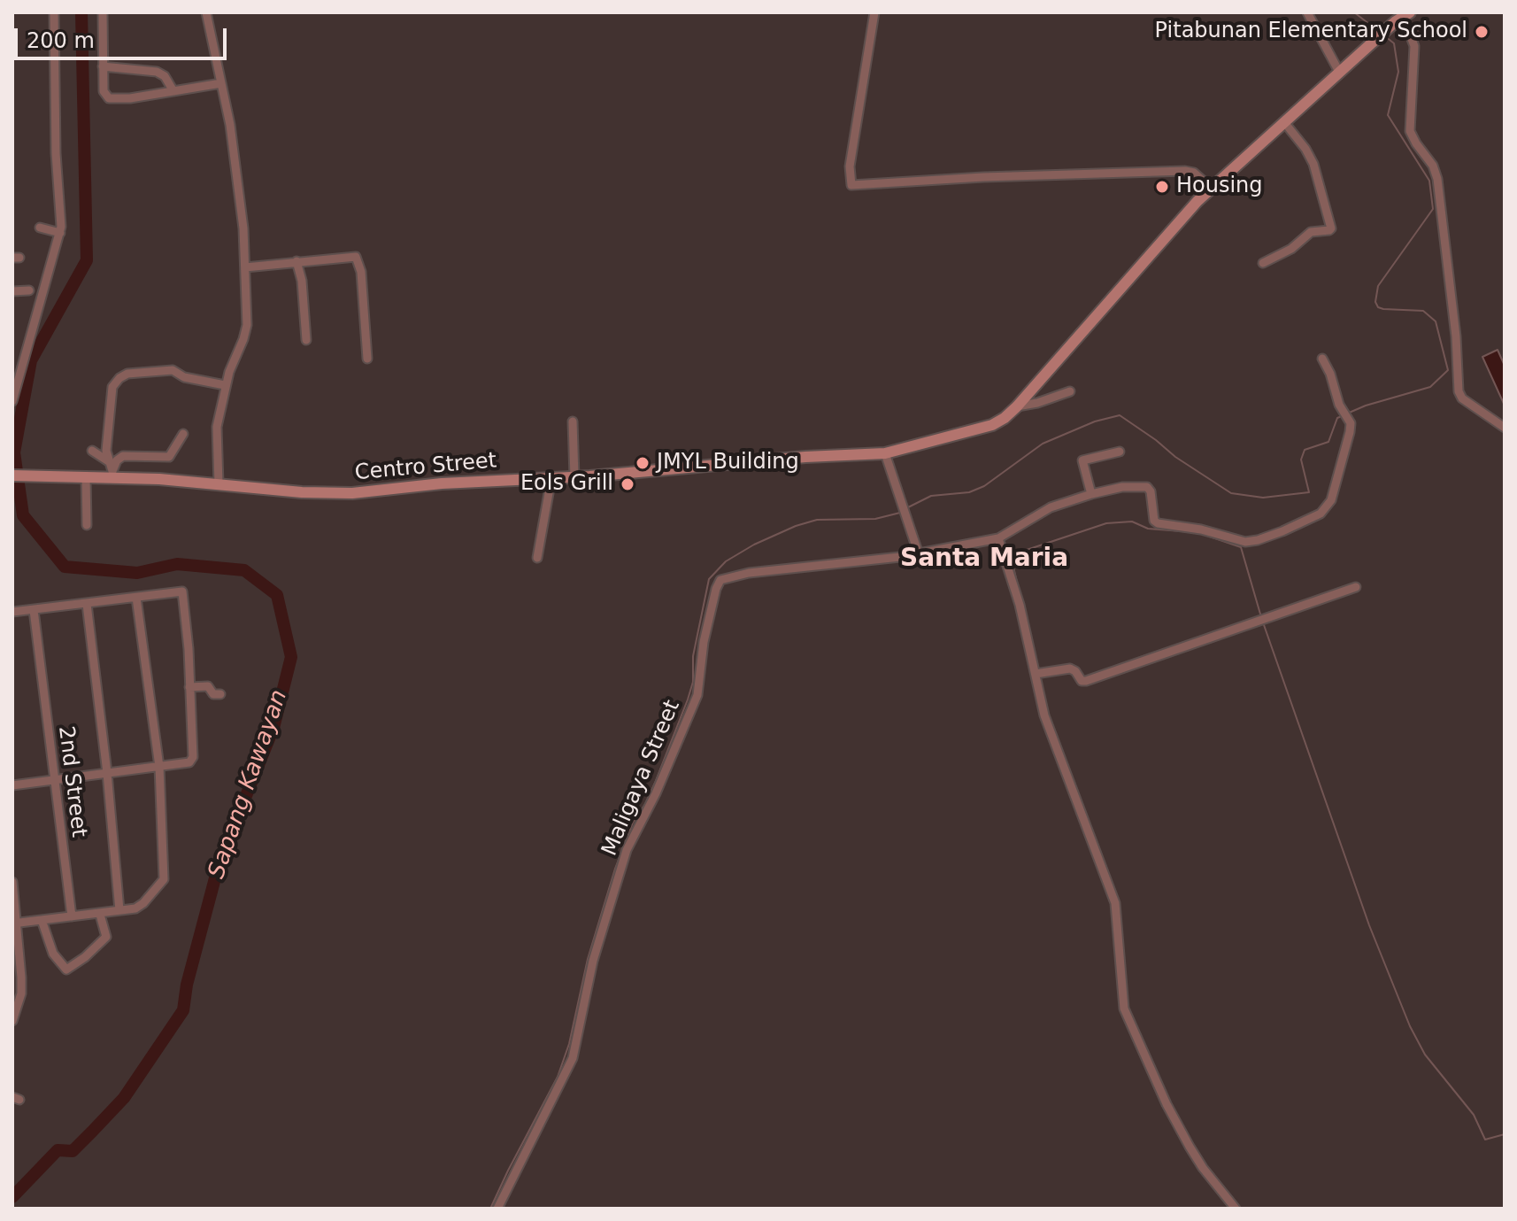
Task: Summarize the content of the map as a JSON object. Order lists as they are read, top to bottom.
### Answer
{
  "streets": {
    "street": ["Centro Street", "Maligaya Street", "2nd Street"]
  },
  "districts": ["Santa Maria"],
  "water": ["Sapang Kawayan"],
  "places": [
    "Pitabunan Elementary School",
    "Housing",
    "JMYL Building",
    "Eols Grill"
  ],
  "scale_bar": "200 m"
}
